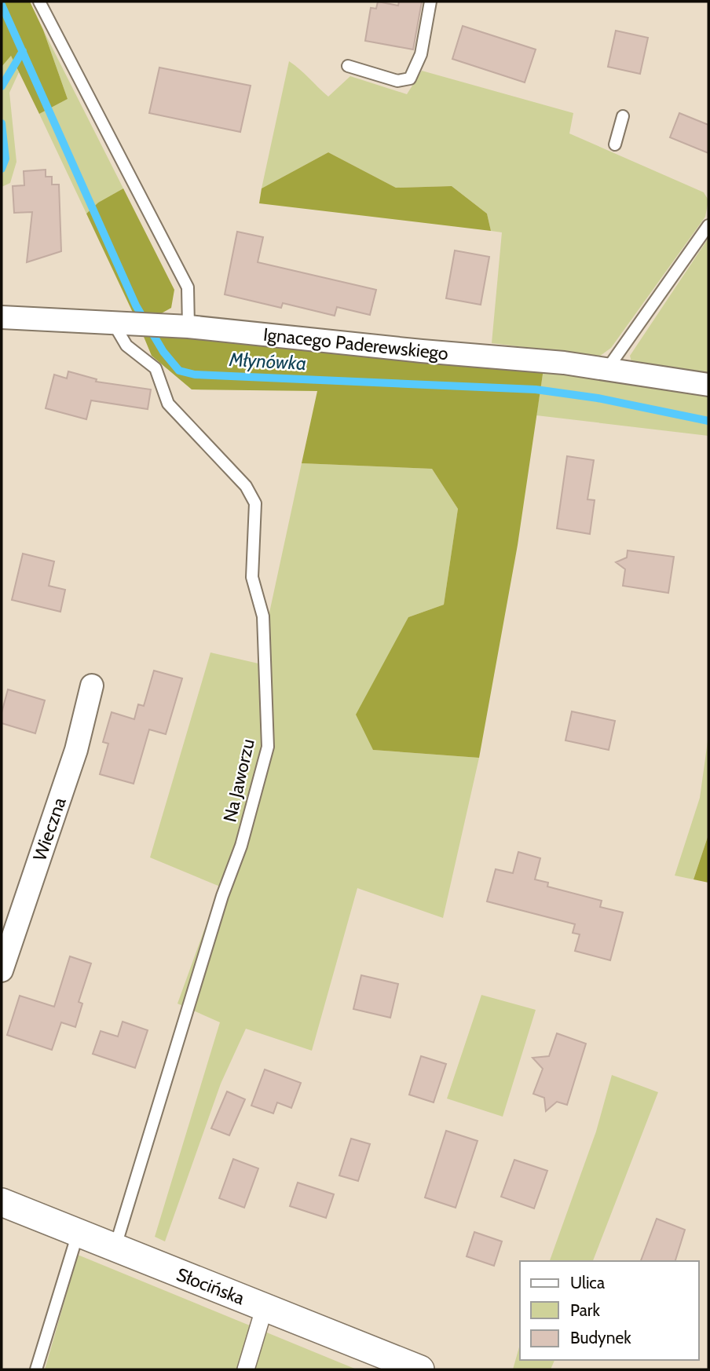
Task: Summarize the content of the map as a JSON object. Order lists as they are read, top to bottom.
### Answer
{
  "streets": {
    "street": ["Ignacego Paderewskiego", "Wieczna", "Słocińska"],
    "lane": ["Na Jaworzu"]
  },
  "crossings": [
    ["Ignacego Paderewskiego", "Na Jaworzu"],
    ["Na Jaworzu", "Słocińska"]
  ],
  "water": ["Młynówka"],
  "legend": ["Ulica", "Park", "Budynek"]
}
